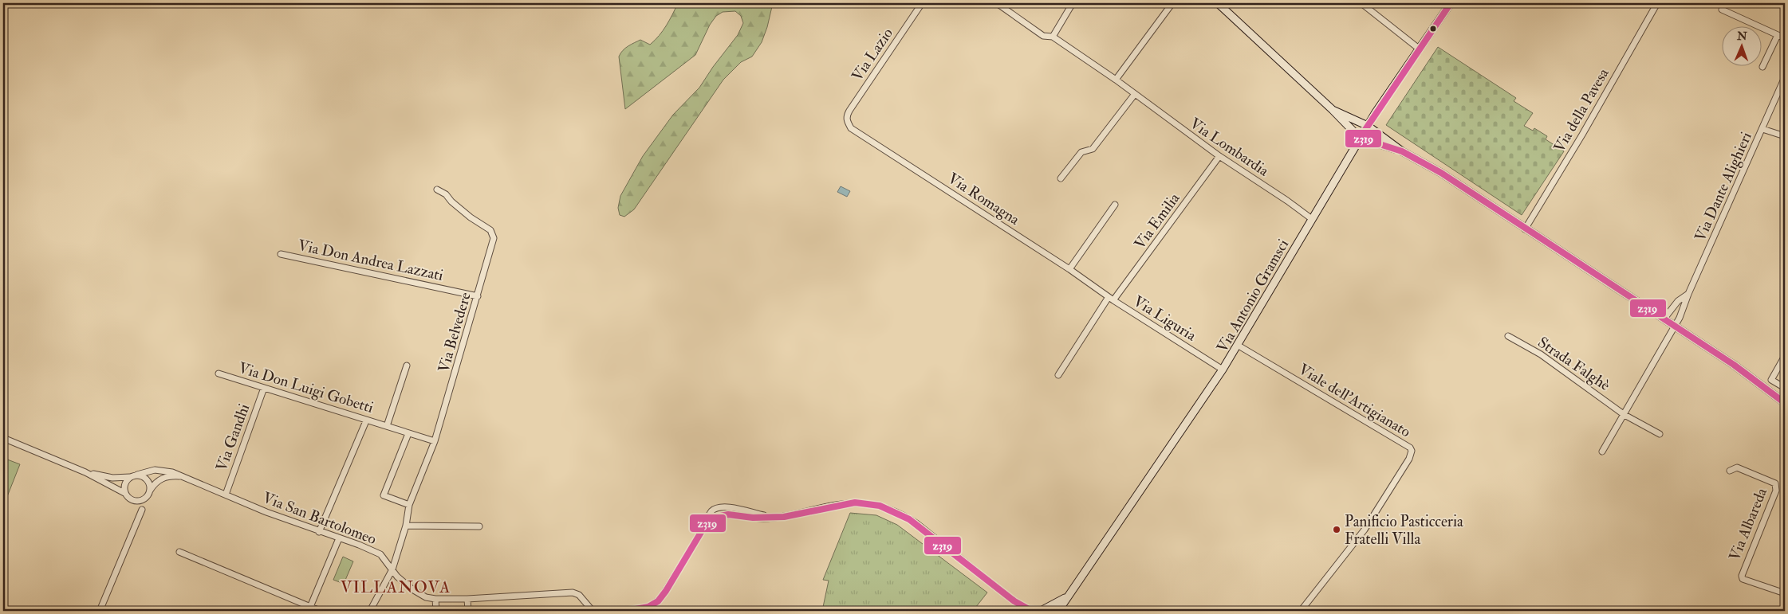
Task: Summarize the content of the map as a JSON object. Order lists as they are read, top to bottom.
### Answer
{
  "streets": {
    "main road": ["Via Antonio Gramsci"],
    "street": [
      "Via Lazio",
      "Via della Pavesa",
      "Via Lombardia",
      "Via Dante Alighieri",
      "Via Romagna",
      "Via Emilia",
      "Via Don Andrea Lazzati",
      "Via Liguria",
      "Via Belvedere",
      "Strada Falghè",
      "Via Don Luigi Gobetti",
      "Viale dell'Artigianato",
      "Via Gandhi",
      "Via San Bartolomeo",
      "Via Albareda"
    ]
  },
  "crossings": [
    ["Via Lazio", "Via Romagna"],
    ["Via Lombardia", "Via Emilia"],
    ["Via Lombardia", "Via Antonio Gramsci"],
    ["Via Romagna", "Via Emilia"],
    ["Via Romagna", "Via Liguria"],
    ["Via Emilia", "Via Liguria"],
    ["Via Don Andrea Lazzati", "Via Belvedere"],
    ["Via Antonio Gramsci", "Via Liguria"],
    ["Via Antonio Gramsci", "Viale dell'Artigianato"],
    ["Via Belvedere", "Via Don Luigi Gobetti"],
    ["Via Belvedere", "Via San Bartolomeo"],
    ["Via Don Luigi Gobetti", "Via Gandhi"],
    ["Via Gandhi", "Via San Bartolomeo"]
  ],
  "districts": ["VILLANOVA"],
  "places": ["Panificio Pasticceria Fratelli Villa"],
  "lines": ["transit line z319"],
  "north": "top"
}
